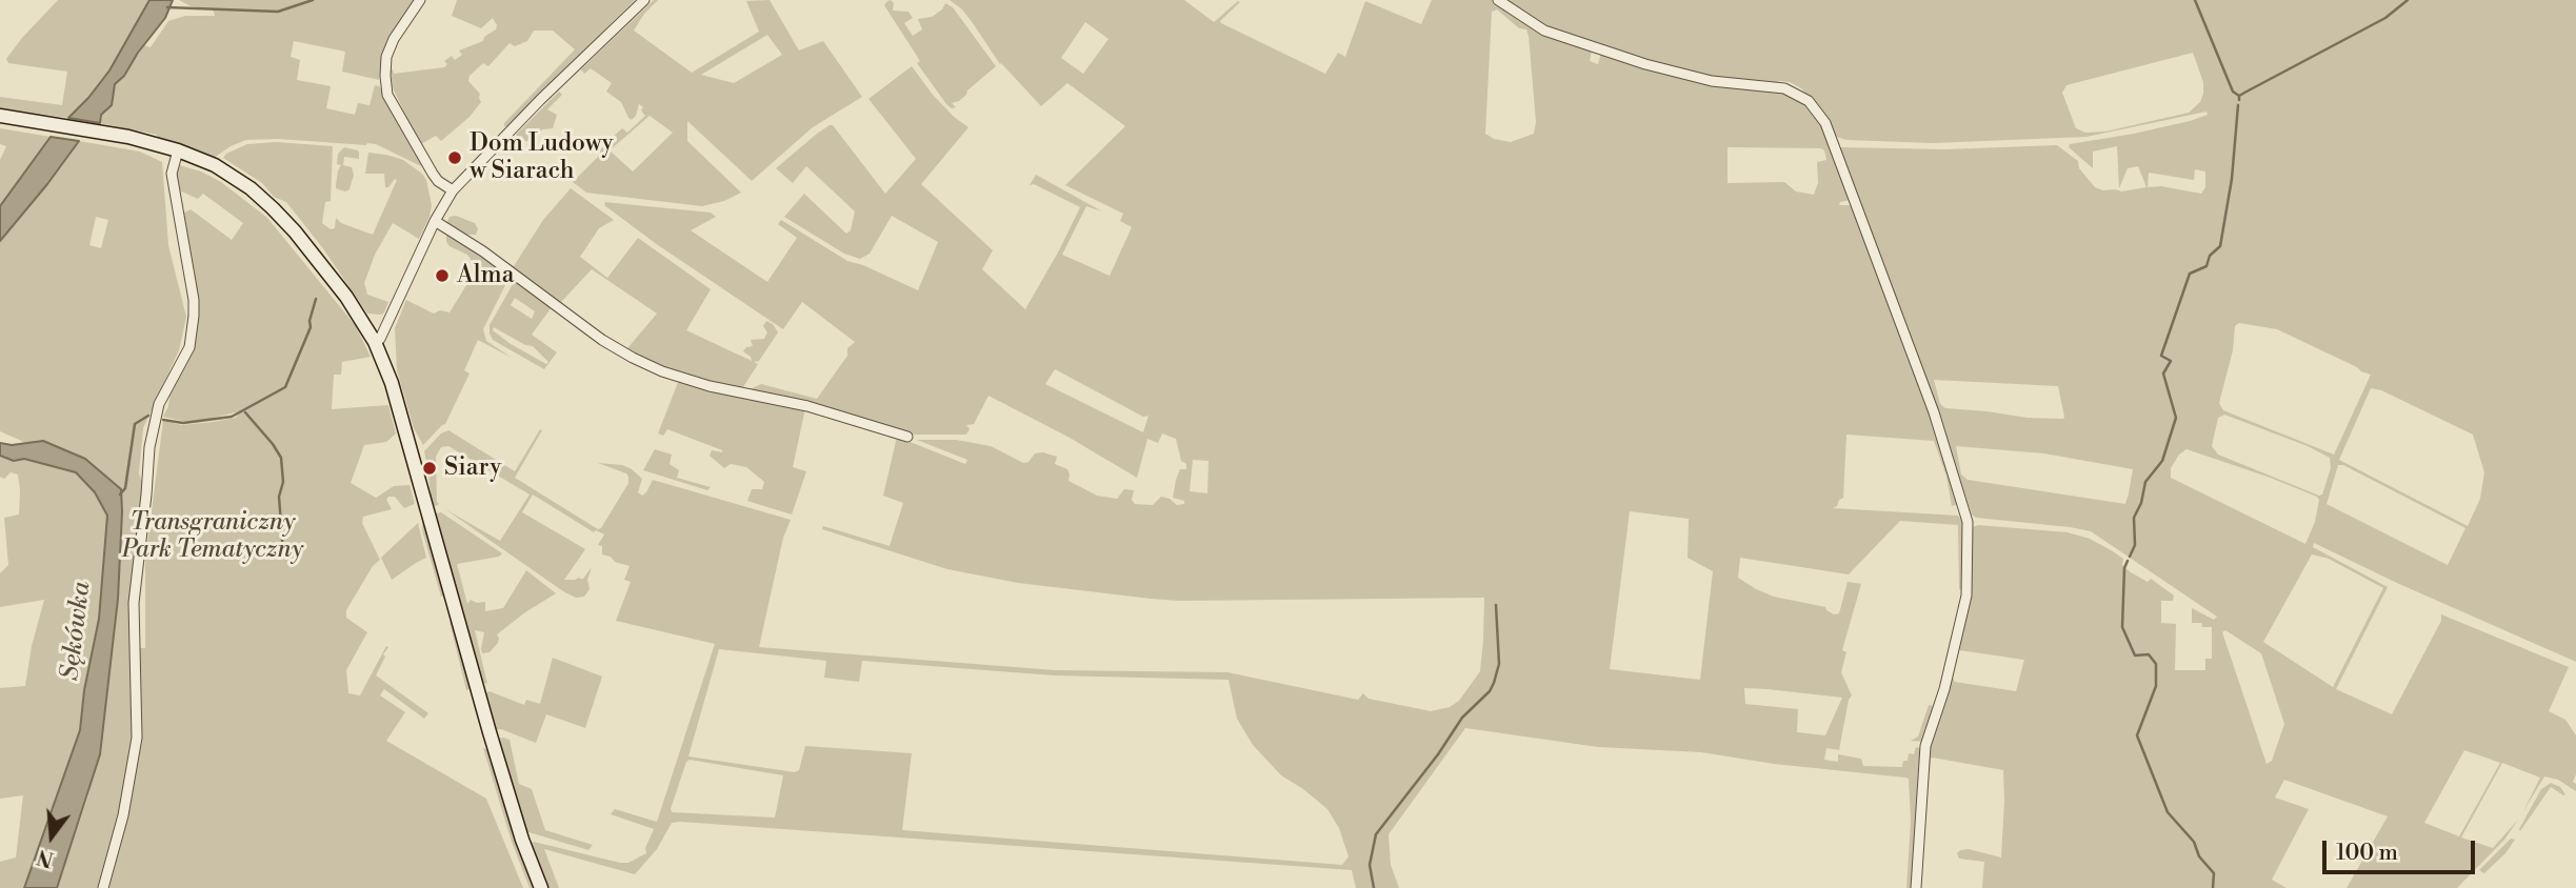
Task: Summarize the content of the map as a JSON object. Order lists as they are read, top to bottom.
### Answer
{
  "water": ["Sękówka"],
  "parks": ["Transgraniczny Park Tematyczny"],
  "places": ["Dom Ludowy w Siarach", "Alma", "Siary"],
  "scale_bar": "100 m",
  "north": "bottom"
}
